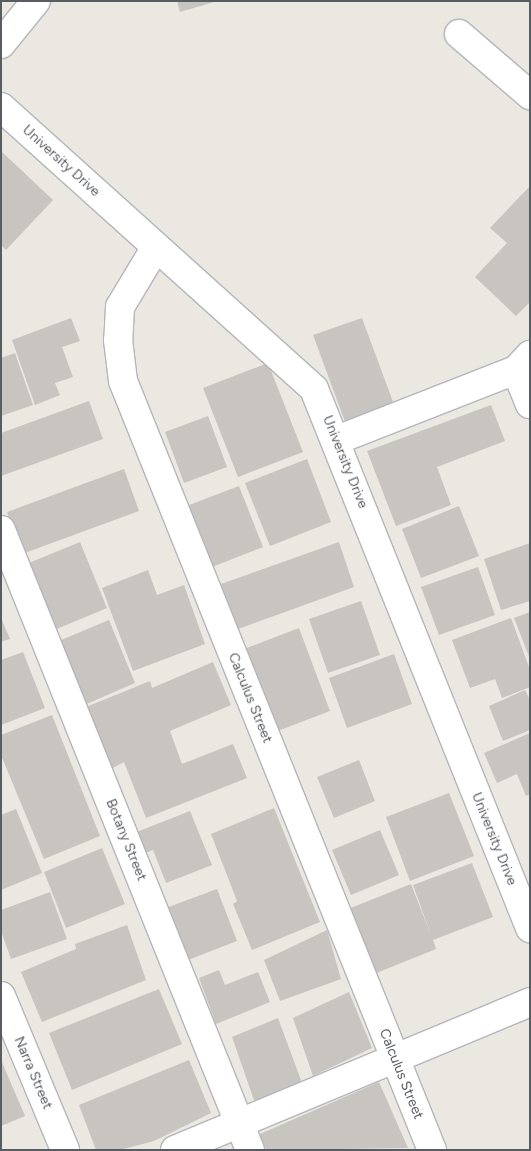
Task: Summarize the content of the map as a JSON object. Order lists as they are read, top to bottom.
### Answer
{
  "streets": {
    "street": [
      "University Drive",
      "Calculus Street",
      "Botany Street",
      "Narra Street"
    ]
  },
  "crossings": [
    ["University Drive", "Calculus Street"]
  ]
}
